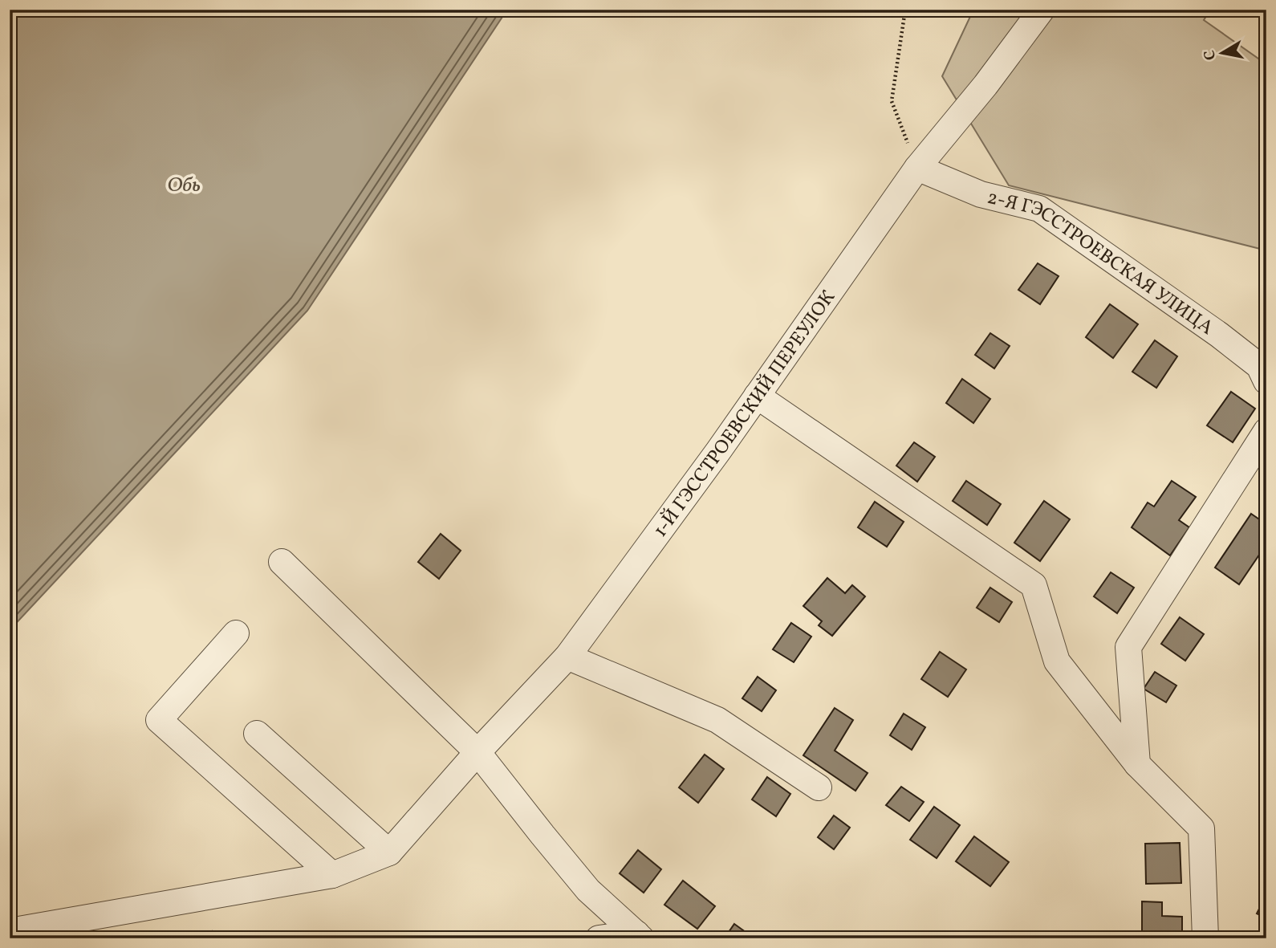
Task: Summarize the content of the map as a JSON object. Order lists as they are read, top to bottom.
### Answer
{
  "streets": {
    "street": ["2-Я ГЭССТРОЕВСКАЯ УЛИЦА", "1-Й ГЭССТРОЕВСКИЙ ПЕРЕУЛОК"]
  },
  "crossings": [
    ["2-Я ГЭССТРОЕВСКАЯ УЛИЦА", "1-Й ГЭССТРОЕВСКИЙ ПЕРЕУЛОК"]
  ],
  "water": ["Обь"],
  "north": "left"
}
